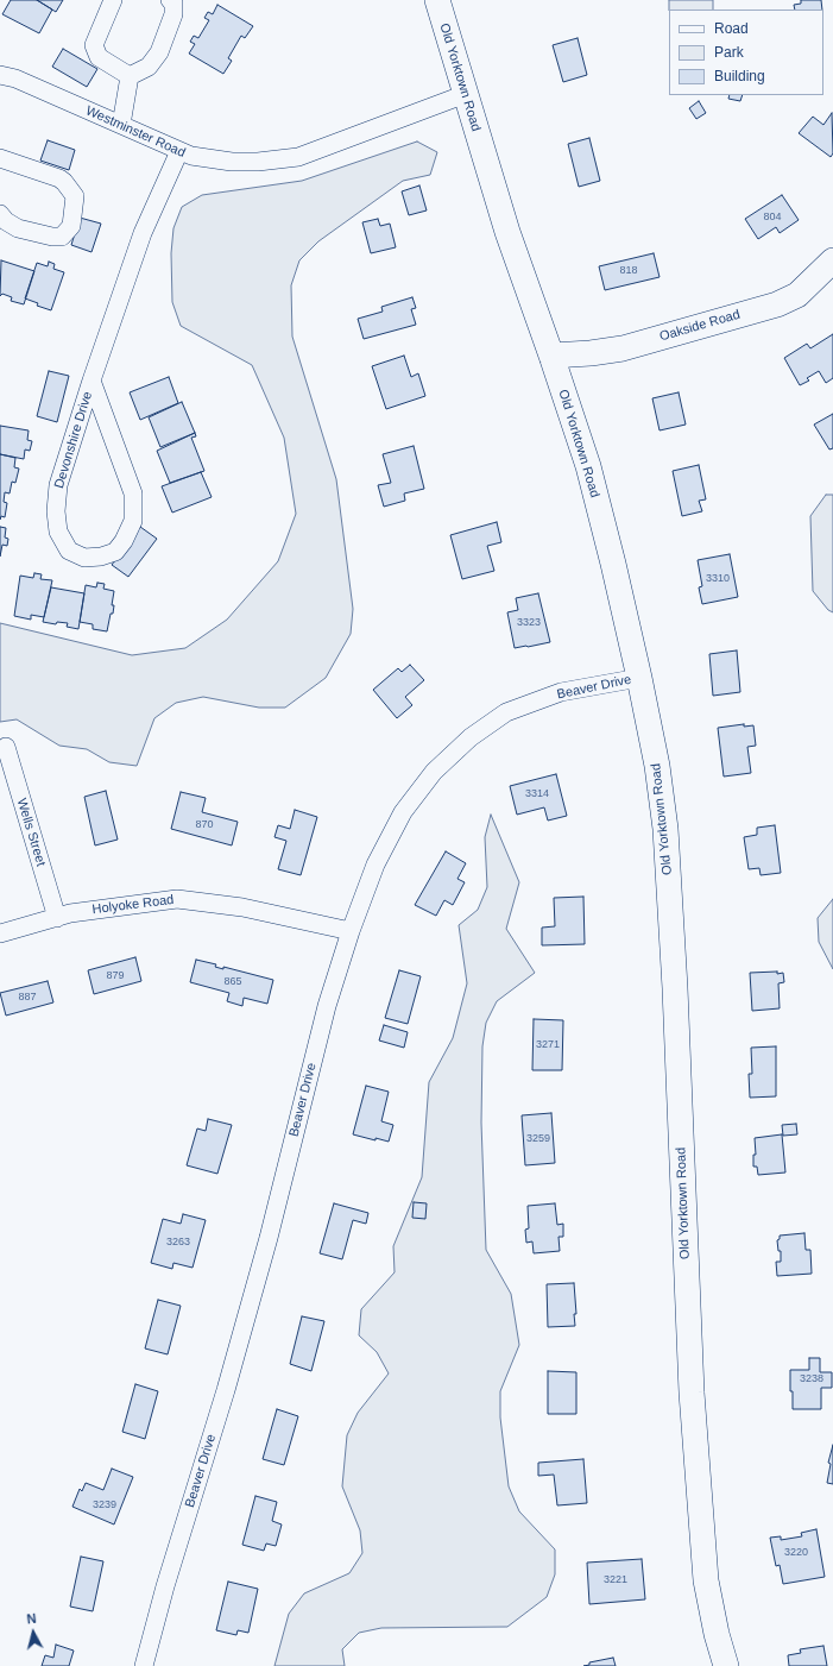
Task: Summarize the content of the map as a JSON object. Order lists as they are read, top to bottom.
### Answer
{
  "streets": {
    "main road": ["Old Yorktown Road", "Oakside Road"],
    "street": [
      "Westminster Road",
      "Devonshire Drive",
      "Beaver Drive",
      "Wells Street",
      "Holyoke Road"
    ]
  },
  "crossings": [
    ["Old Yorktown Road", "Westminster Road"],
    ["Old Yorktown Road", "Oakside Road"],
    ["Old Yorktown Road", "Beaver Drive"],
    ["Westminster Road", "Devonshire Drive"],
    ["Beaver Drive", "Holyoke Road"],
    ["Wells Street", "Holyoke Road"]
  ],
  "house_numbers": [
    "804",
    "818",
    "3310",
    "3323",
    "3314",
    "870",
    "879",
    "865",
    "887",
    "3271",
    "3259",
    "3263",
    "3238",
    "3239",
    "3220",
    "3221"
  ],
  "legend": ["Road", "Park", "Building"],
  "north": "top"
}
